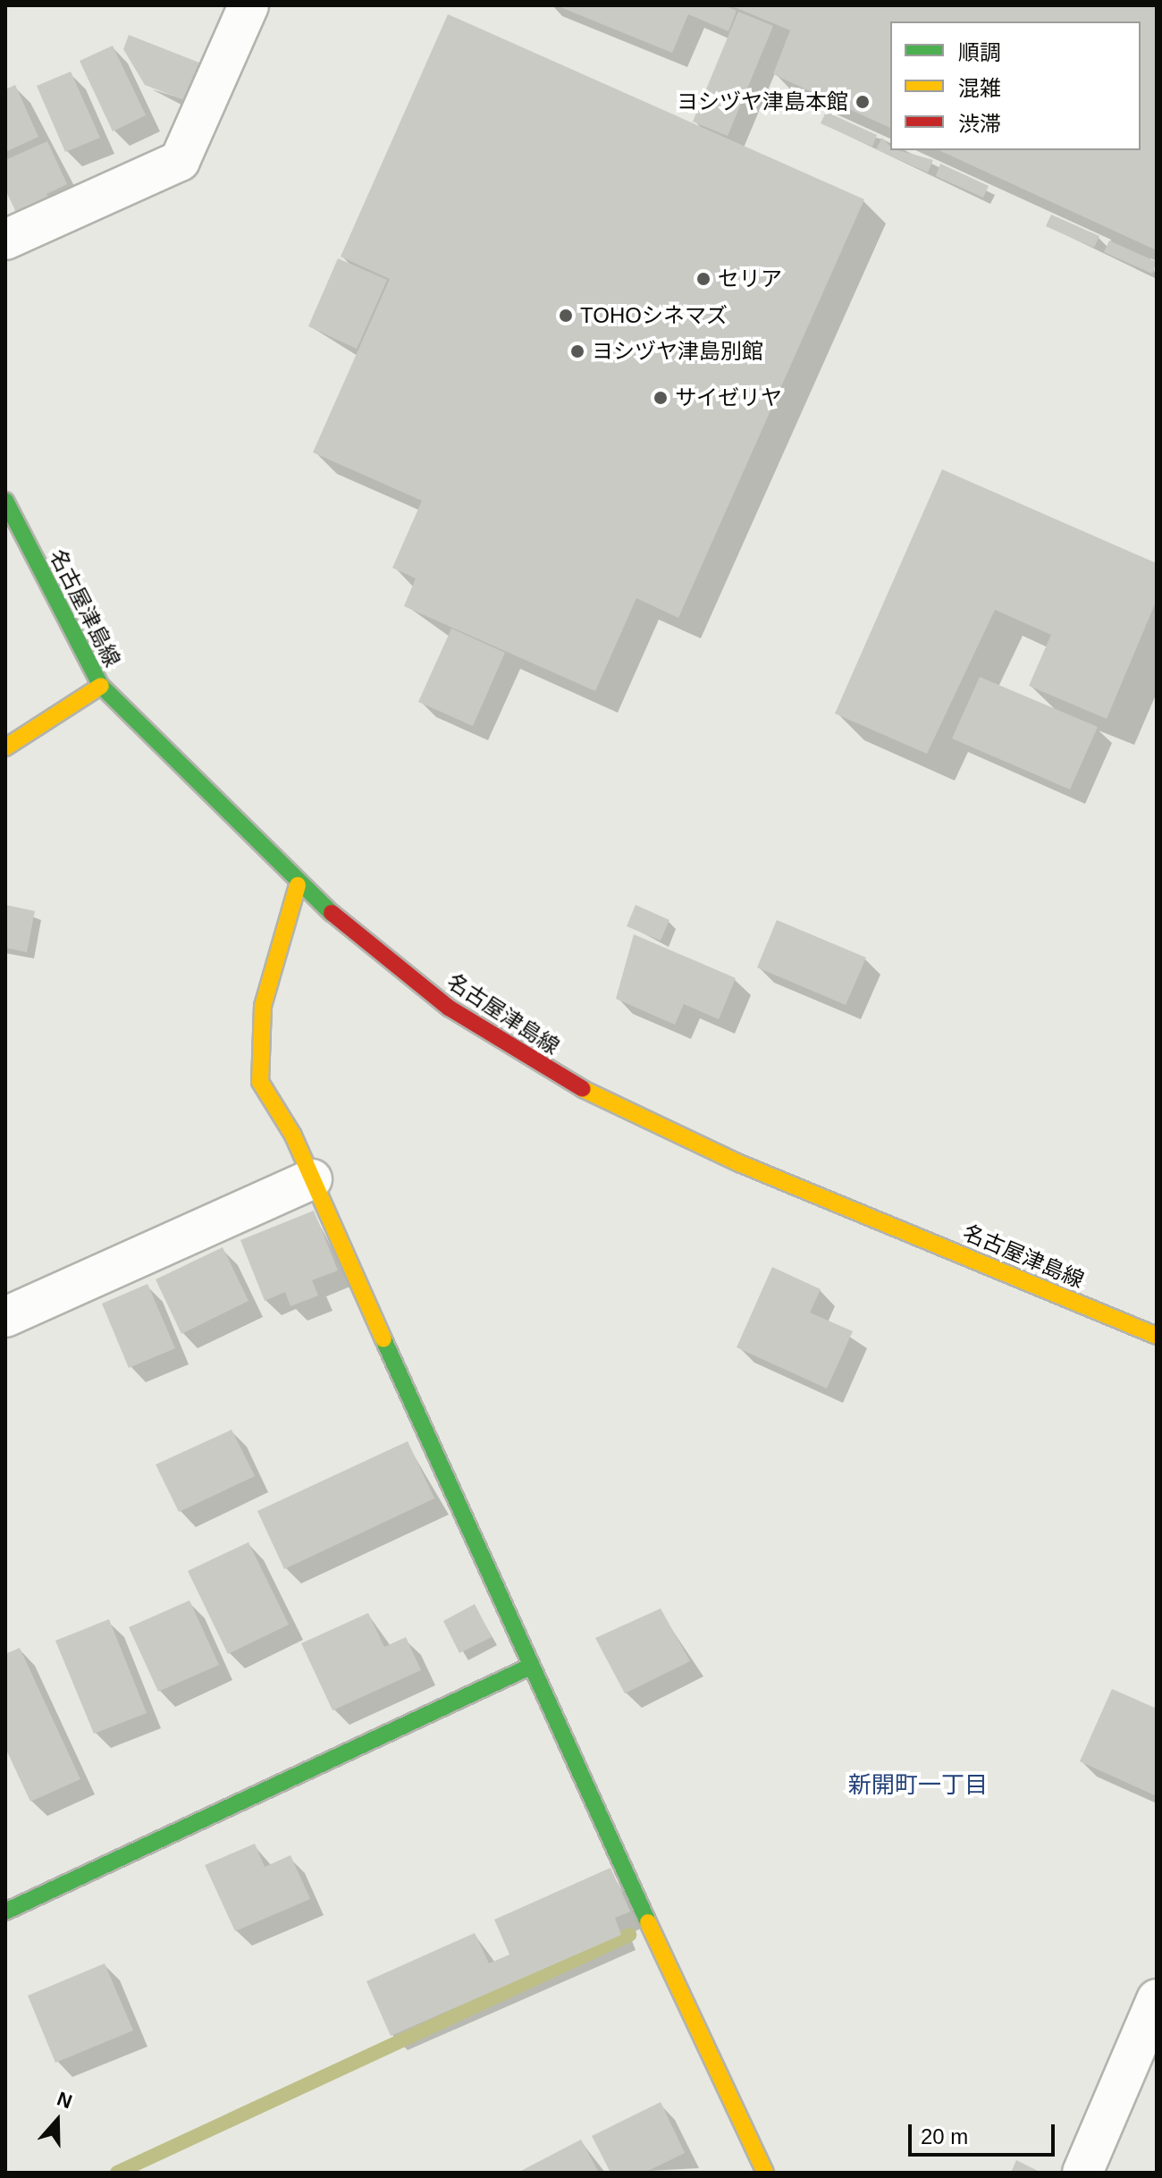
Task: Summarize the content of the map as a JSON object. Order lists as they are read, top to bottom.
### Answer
{
  "streets": {
    "street": ["名古屋津島線"]
  },
  "districts": ["新開町一丁目"],
  "places": [
    "ヨシヅヤ津島本館",
    "セリア",
    "TOHOシネマズ",
    "ヨシヅヤ津島別館",
    "サイゼリヤ"
  ],
  "legend": ["順調", "混雑", "渋滞"],
  "scale_bar": "20 m",
  "north": "top"
}
